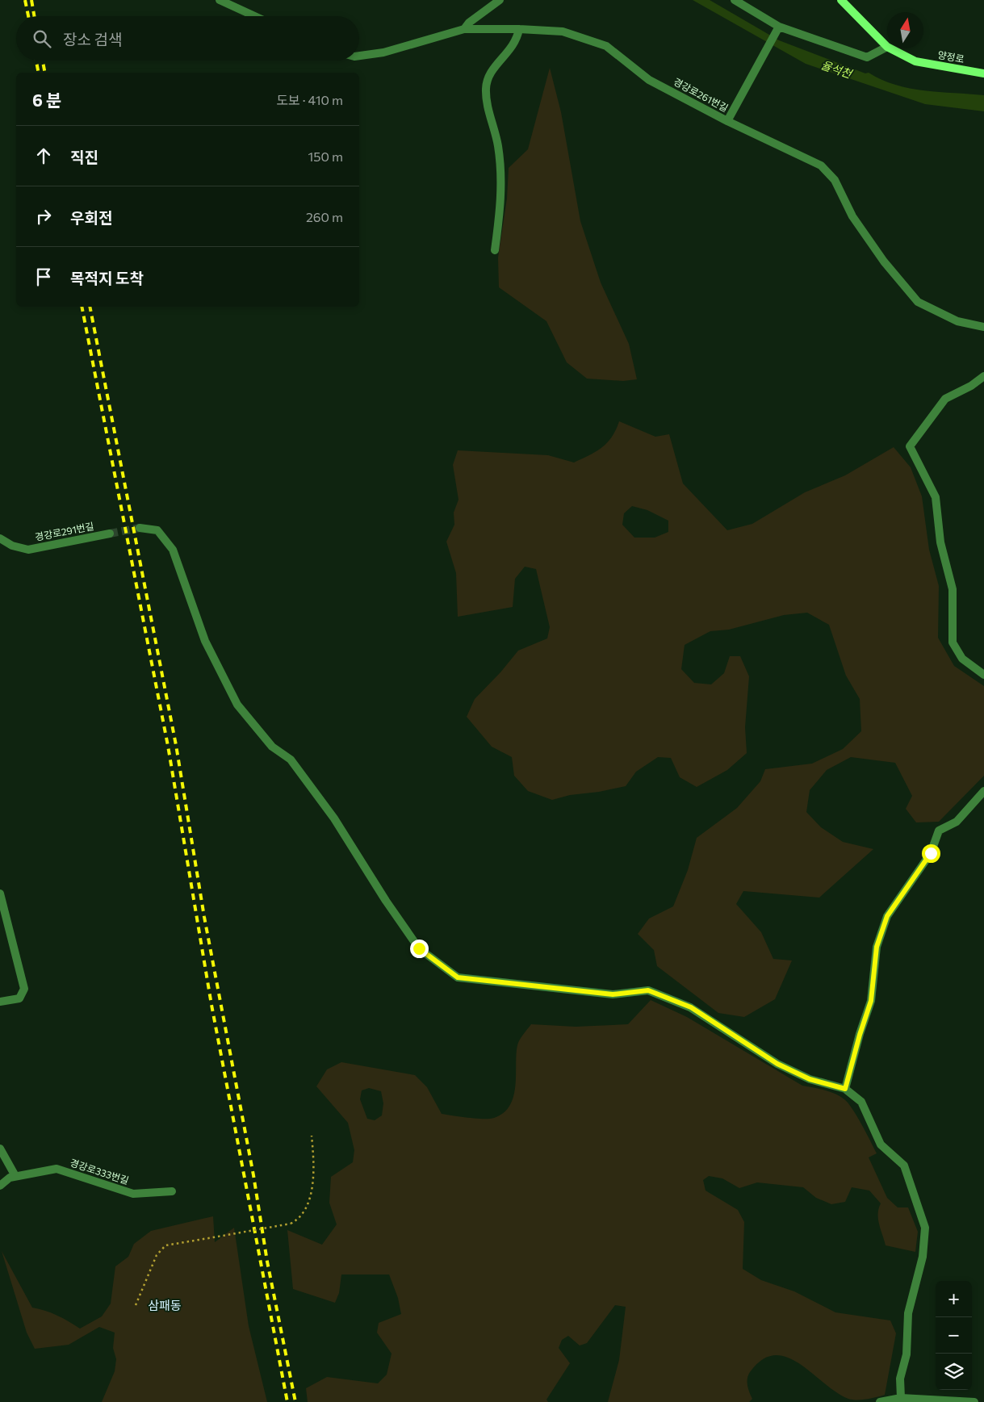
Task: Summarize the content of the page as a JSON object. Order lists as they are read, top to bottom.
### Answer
{
  "streets": {
    "main road": ["양정로"],
    "street": ["경강로261번길", "경강로291번길", "경강로333번길"]
  },
  "districts": ["삼패동"],
  "water": ["율석천"],
  "north": "top",
  "page": {
    "search": "장소 검색",
    "heading": ["6 분", "도보 · 410 m"],
    "list": [
      ["직진", "150 m"],
      ["우회전", "260 m"],
      "목적지 도착"
    ],
    "map_buttons": ["+", "−"]
  }
}
